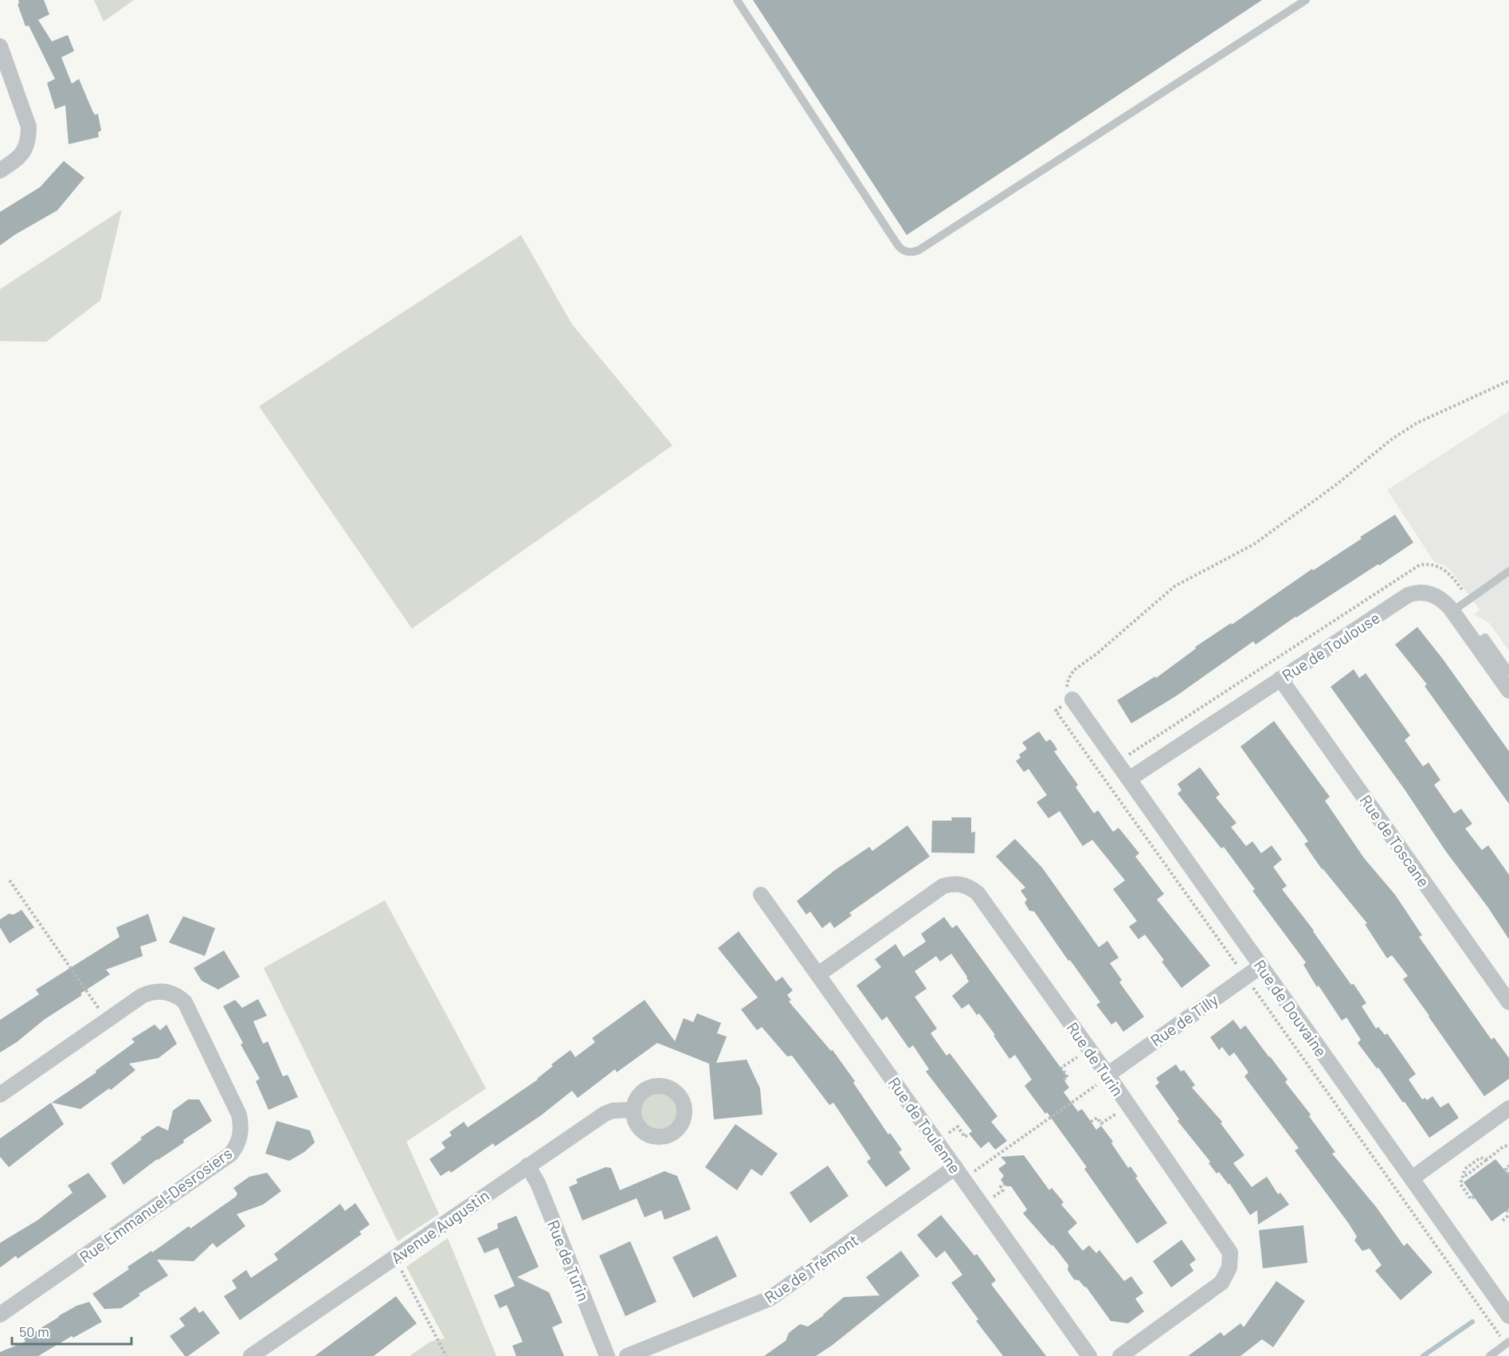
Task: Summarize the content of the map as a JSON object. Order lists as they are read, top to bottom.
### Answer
{
  "streets": {
    "street": [
      "Rue de Toulouse",
      "Rue de Toscane",
      "Rue de Douvaine",
      "Rue de Tilly",
      "Rue de Turin",
      "Rue de Toulenne",
      "Rue Emmanuel-Desrosiers",
      "Avenue Augustin",
      "Rue de Trémont"
    ]
  },
  "crossings": [
    ["Rue de Toulouse", "Rue de Toscane"],
    ["Rue de Toulouse", "Rue de Douvaine"],
    ["Rue de Douvaine", "Rue de Tilly"],
    ["Rue de Tilly", "Rue de Turin"],
    ["Rue de Turin", "Rue de Toulenne"],
    ["Rue de Turin", "Avenue Augustin"],
    ["Rue de Toulenne", "Rue de Trémont"]
  ],
  "scale_bar": "50 m"
}
